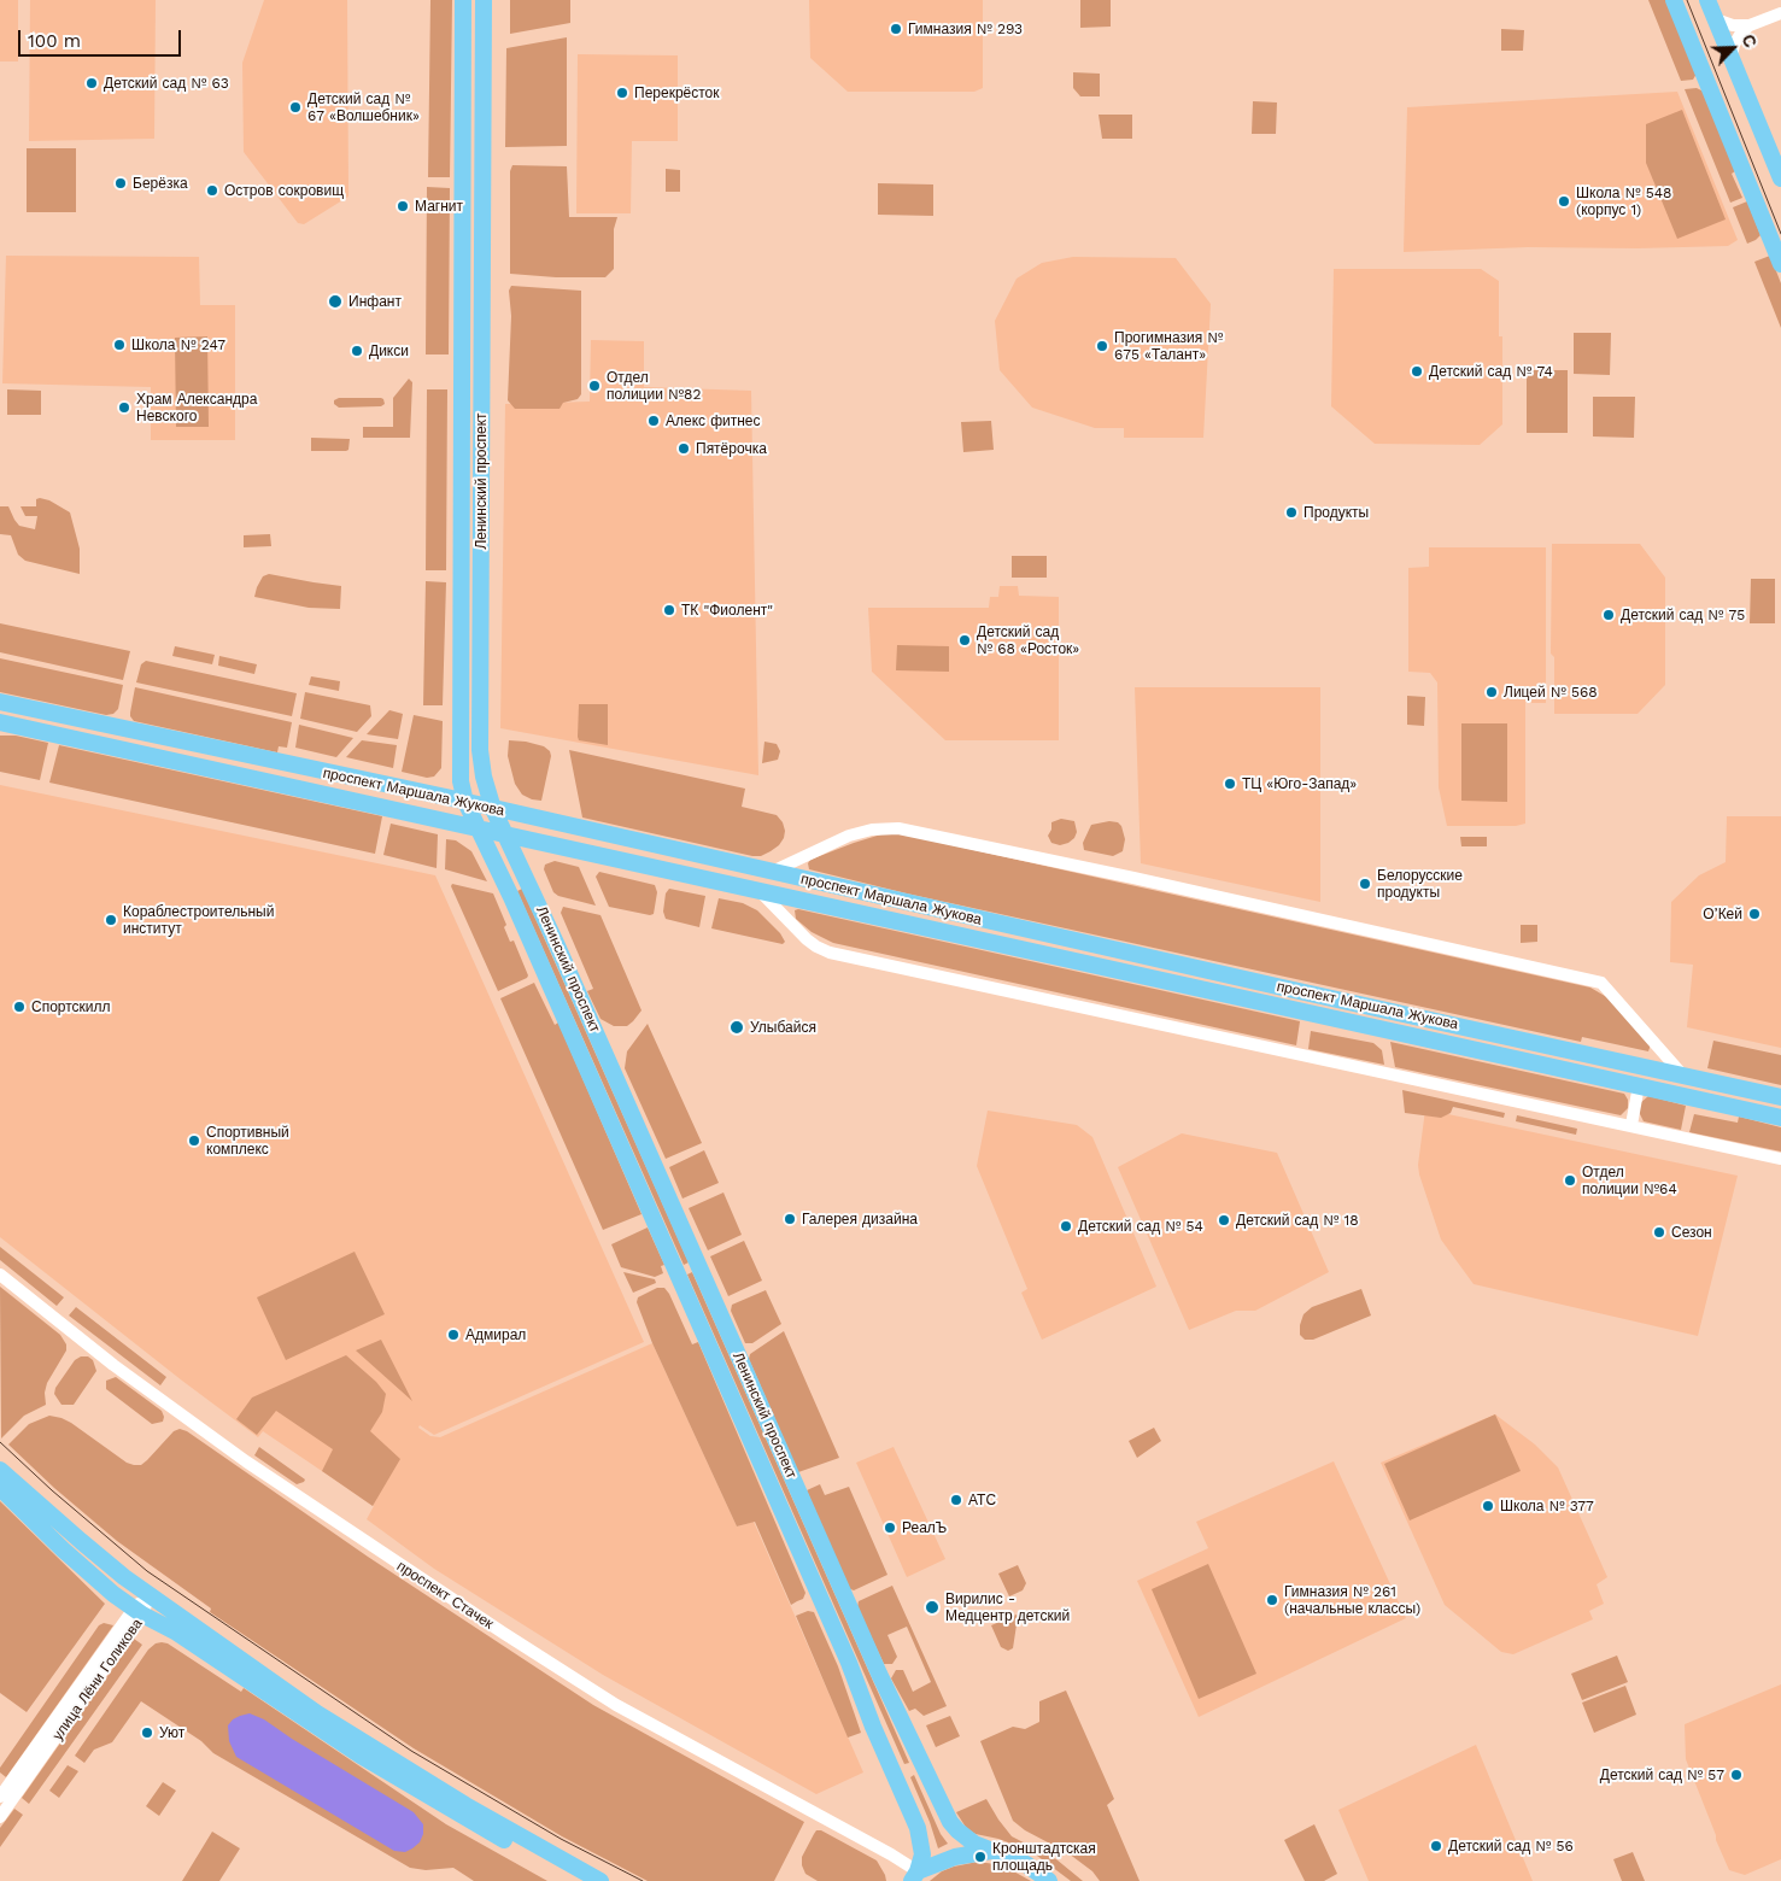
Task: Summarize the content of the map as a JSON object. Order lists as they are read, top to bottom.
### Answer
{
  "streets": {
    "main road": ["Ленинский проспект", "проспект Маршала Жукова"],
    "street": ["проспект Стачек", "улица Лёни Голикова"]
  },
  "crossings": [
    ["Ленинский проспект", "проспект Маршала Жукова"],
    ["Ленинский проспект", "проспект Стачек"]
  ],
  "places": [
    "Гимназия № 293",
    "Детский сад № 63",
    "Перекрёсток",
    "Детский сад № 67 «Волшебник»",
    "Берёзка",
    "Остров сокровищ",
    "Школа № 548 (корпус 1)",
    "Магнит",
    "Инфант",
    "Школа № 247",
    "Прогимназия № 675 «Талант»",
    "Дикси",
    "Детский сад № 74",
    "Отдел полиции №82",
    "Храм Александра Невского",
    "Алекс фитнес",
    "Пятёрочка",
    "Продукты",
    "ТК \"Фиолент\"",
    "Детский сад № 75",
    "Детский сад № 68 «Росток»",
    "Лицей № 568",
    "ТЦ «Юго-Запад»",
    "Белорусские продукты",
    "О’Кей",
    "Кораблестроительный институт",
    "Спортскилл",
    "Улыбайся",
    "Спортивный комплекс",
    "Отдел полиции №64",
    "Галерея дизайна",
    "Детский сад № 18",
    "Детский сад № 54",
    "Сезон",
    "Адмирал",
    "АТС",
    "Школа № 377",
    "РеалЪ",
    "Гимназия № 261 (начальные классы)",
    "Вирилис - Медцентр детский",
    "Уют",
    "Детский сад № 57",
    "Детский сад № 56",
    "Кронштадтская площадь"
  ],
  "scale_bar": "100 m",
  "north": "top right"
}
